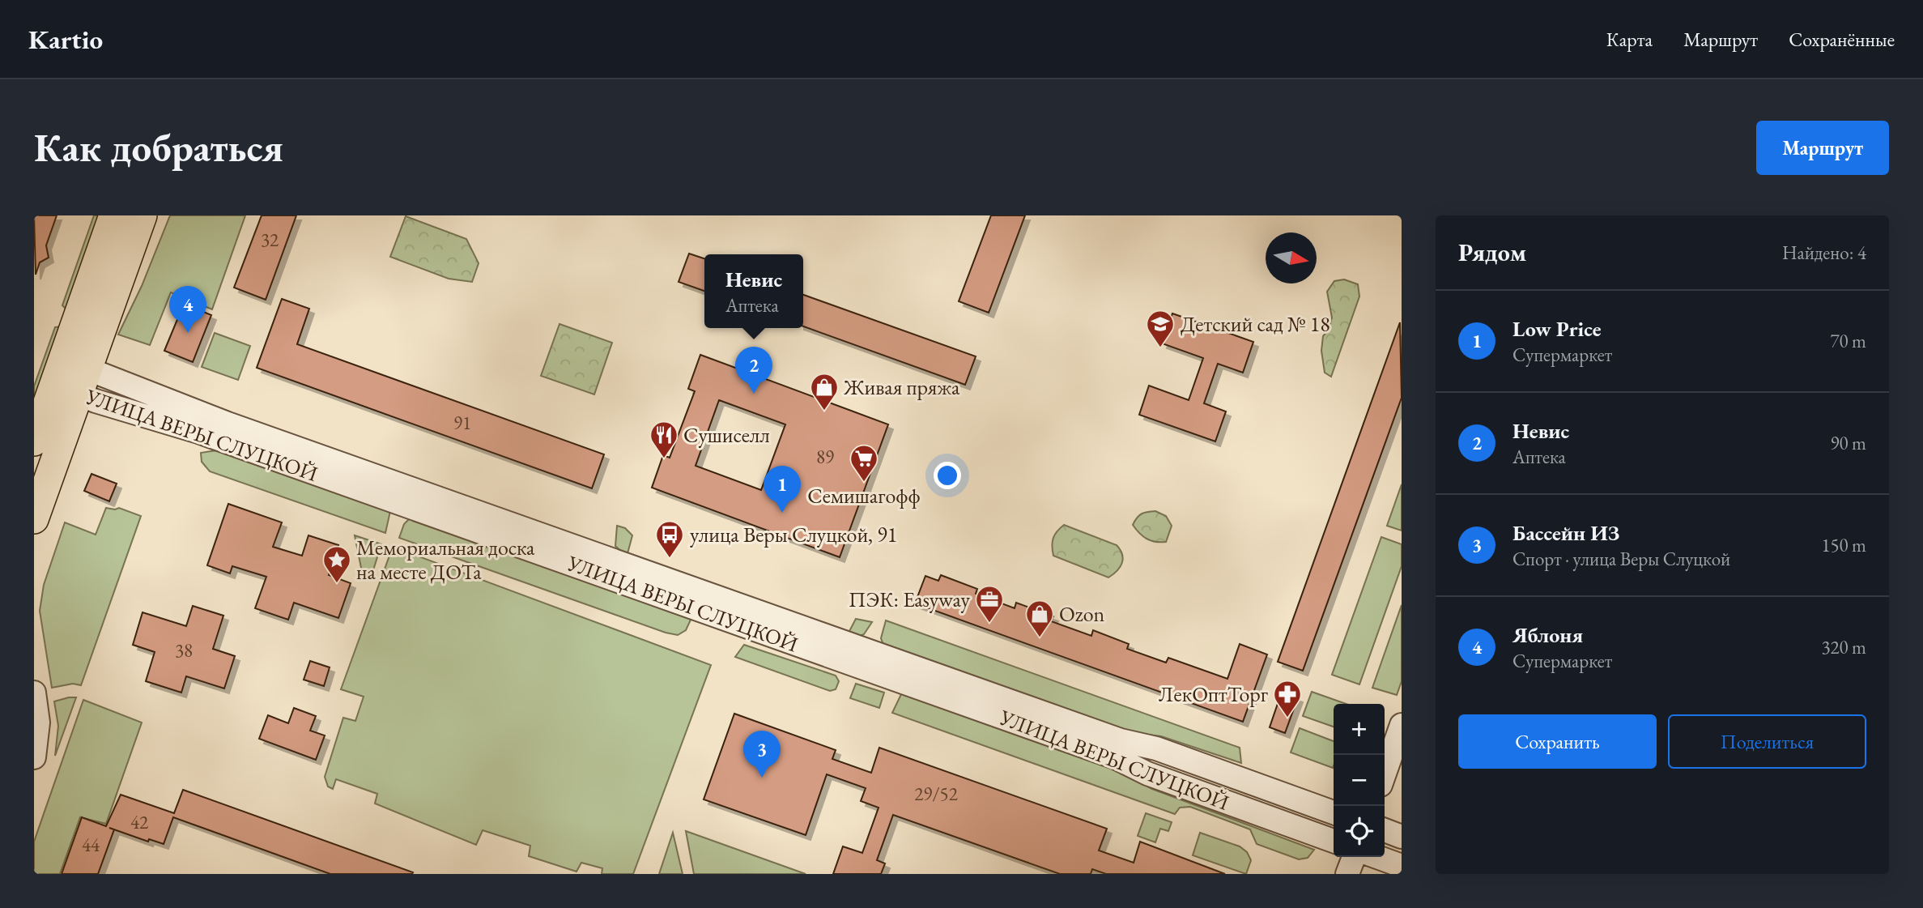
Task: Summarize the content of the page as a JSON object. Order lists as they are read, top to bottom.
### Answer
{
  "streets": {
    "street": ["УЛИЦА ВЕРЫ СЛУЦКОЙ"]
  },
  "places": {
    "school or university": ["Детский сад № 18"],
    "shop": ["Живая пряжа", "Ozon"],
    "restaurant": ["Сушиселл"],
    "supermarket": ["Семишагофф"],
    "bus stop": ["улица Веры Слуцкой, 91"],
    "place": ["Мемориальная доска на месте ДОТа"],
    "office": ["ПЭК: Easyway"],
    "pharmacy": ["ЛекОптТорг"]
  },
  "house_numbers": [
    "32",
    "91",
    "89",
    "38",
    "29/52",
    "42",
    "44"
  ],
  "north": "right",
  "page": {
    "header": "Kartio",
    "nav": ["Карта", "Маршрут", "Сохранённые"],
    "buttons": [
      "Маршрут",
      ["Сохранить", "Поделиться"]
    ],
    "title": "Как добраться",
    "heading": ["Рядом", "Найдено: 4"],
    "popup": ["Невис", "Аптека"],
    "pins": [
      "4",
      "2",
      "1",
      "3"
    ],
    "list": [
      {
        "mark": "1",
        "name": "Low Price",
        "note": "Супермаркет",
        "value": "70 m"
      },
      {
        "mark": "2",
        "name": "Невис",
        "note": "Аптека",
        "value": "90 m"
      },
      {
        "mark": "3",
        "name": "Бассейн ИЗ",
        "note": "Спорт · улица Веры Слуцкой",
        "value": "150 m"
      },
      {
        "mark": "4",
        "name": "Яблоня",
        "note": "Супермаркет",
        "value": "320 m"
      }
    ],
    "map_buttons": ["+", "−"]
  }
}
